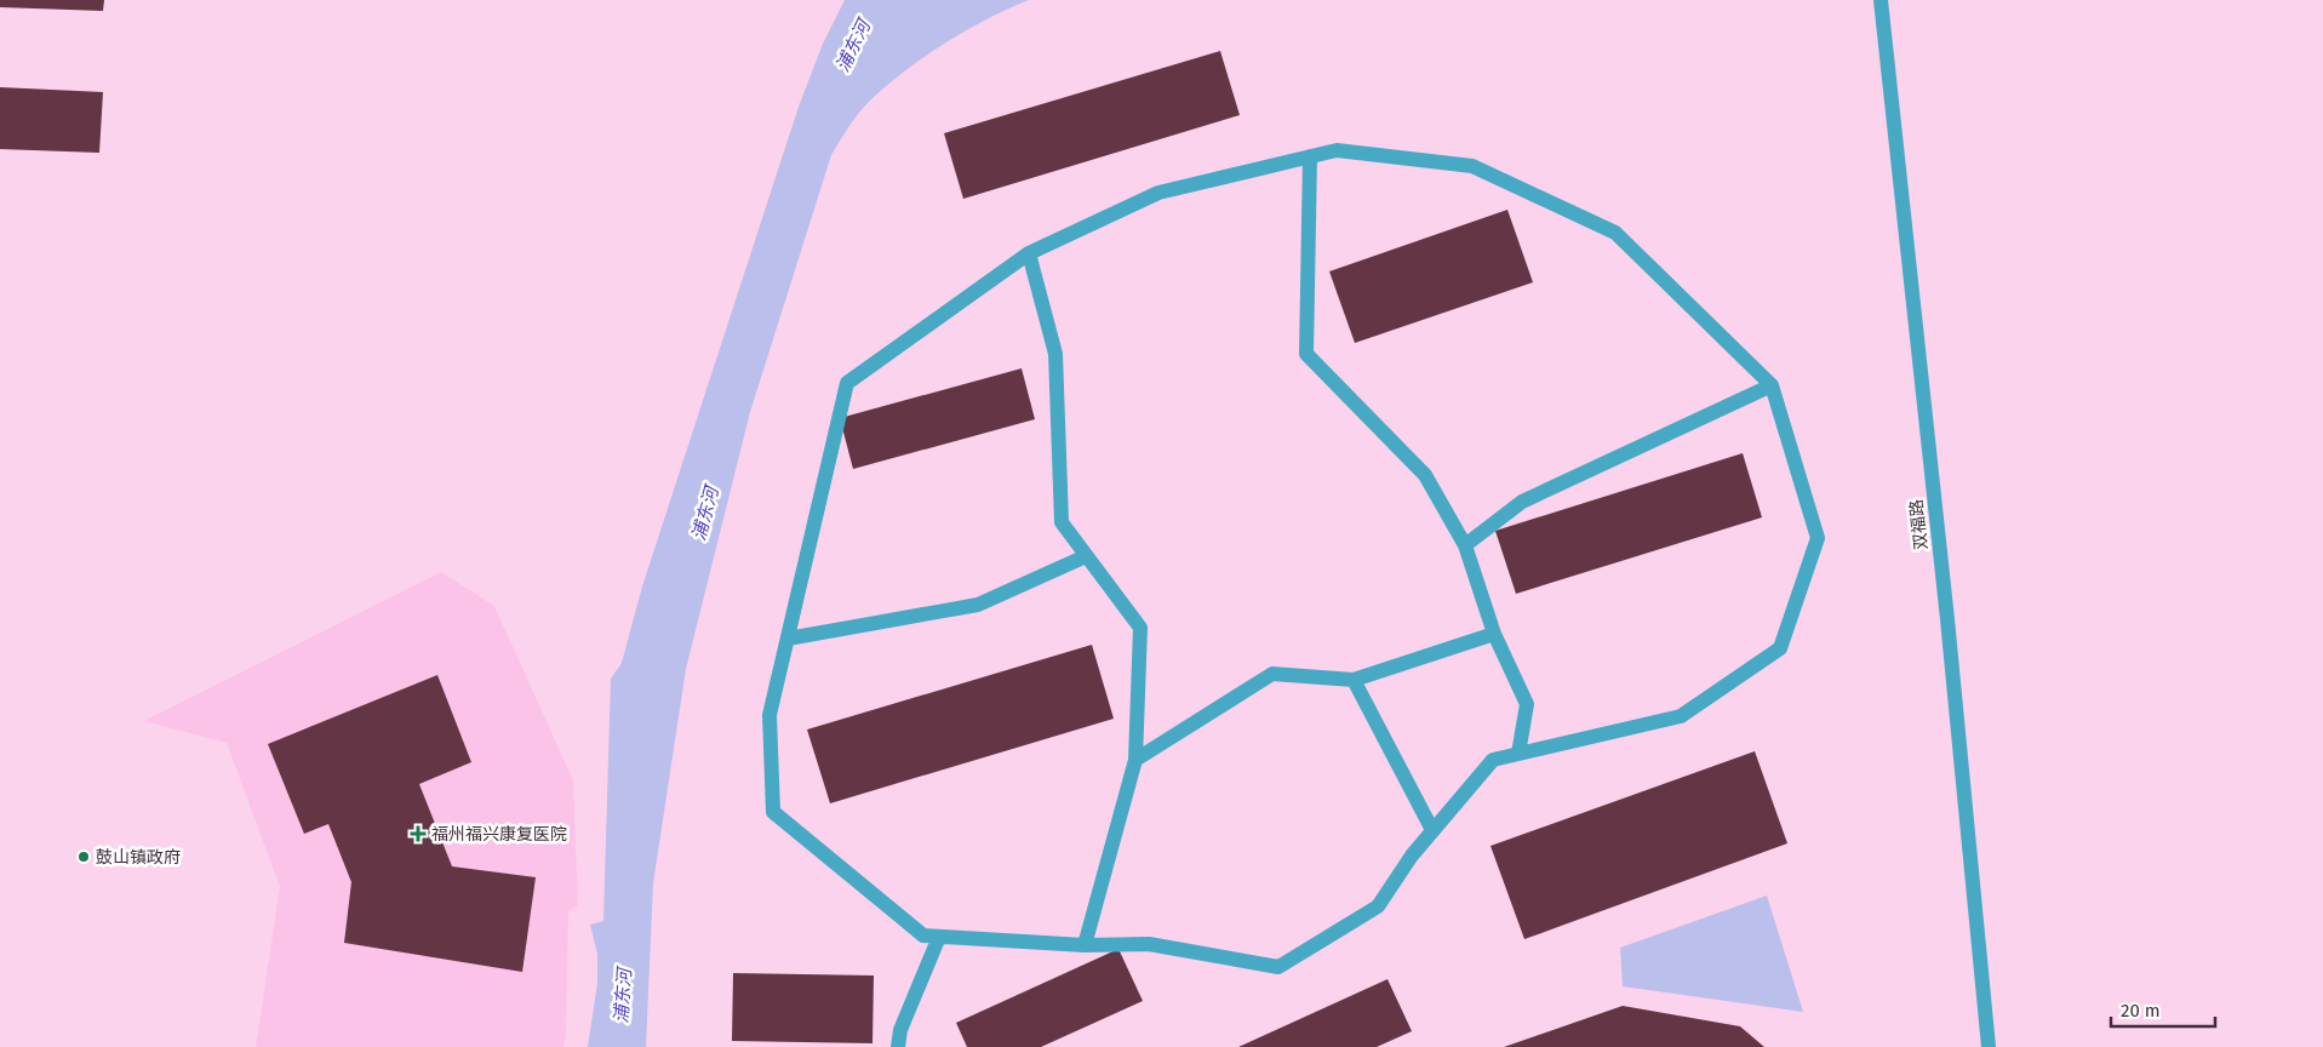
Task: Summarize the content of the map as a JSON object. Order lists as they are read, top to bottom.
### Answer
{
  "streets": {
    "street": ["双福路"]
  },
  "water": ["浦东河"],
  "places": {
    "health": ["福州福兴康复医院"],
    "other": ["鼓山镇政府"]
  },
  "scale_bar": "20 m"
}
